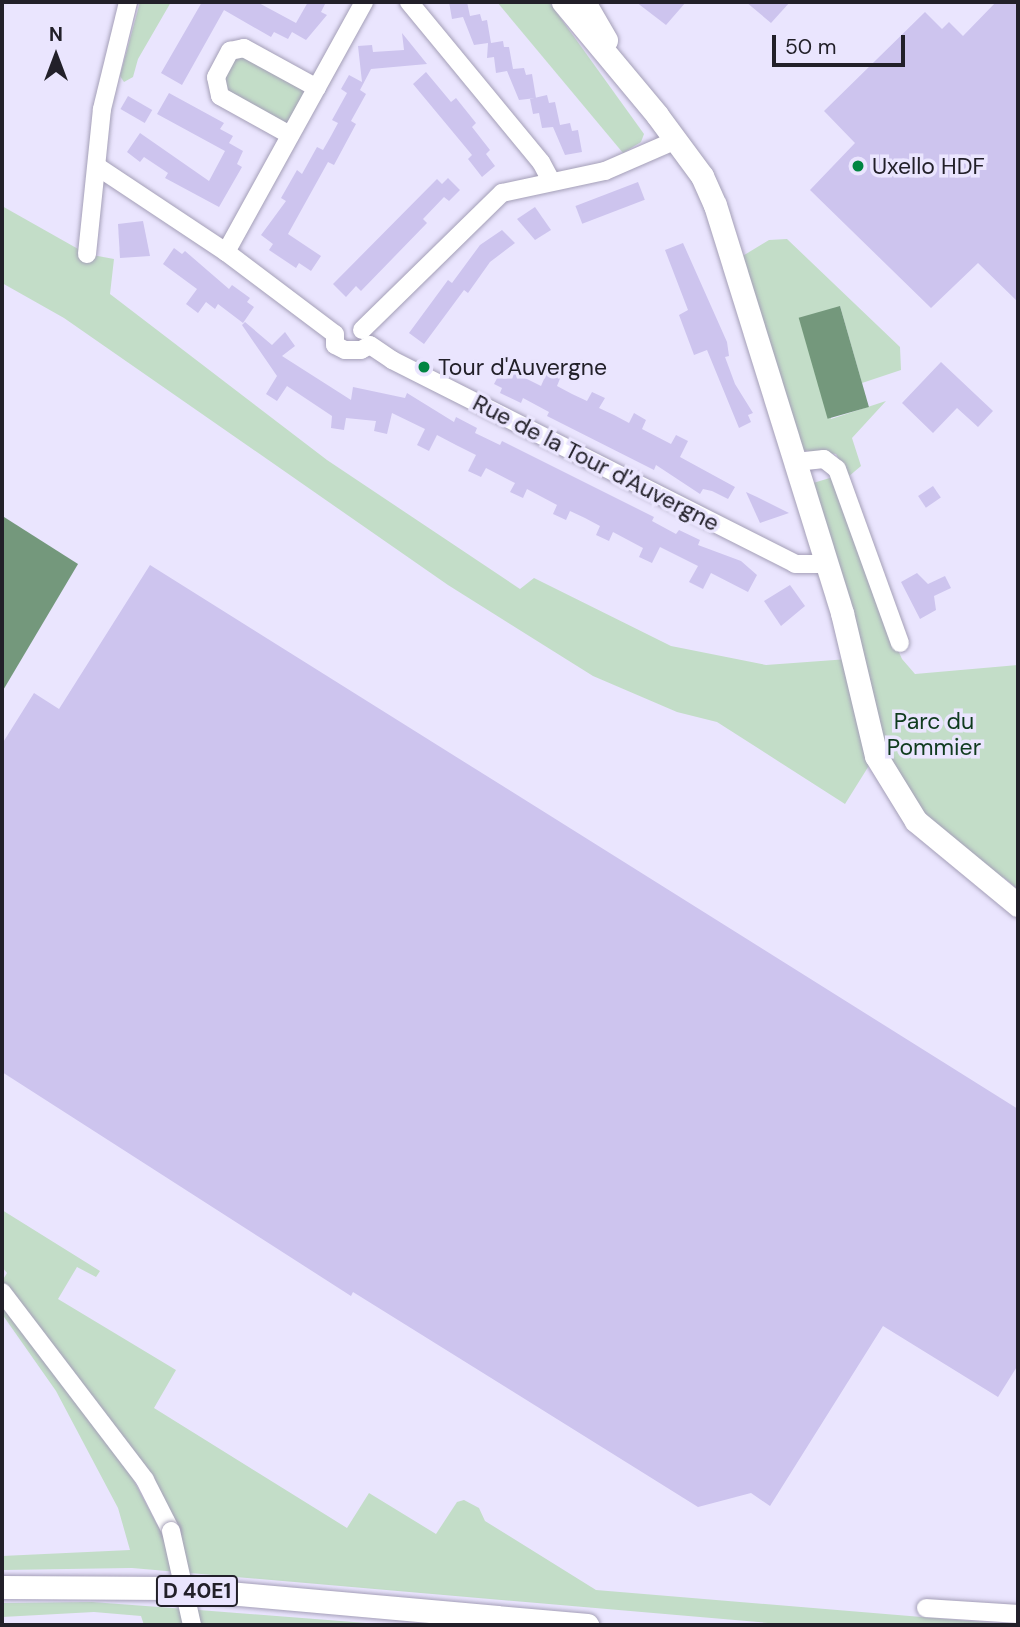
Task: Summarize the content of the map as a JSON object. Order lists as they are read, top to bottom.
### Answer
{
  "streets": {
    "main road": ["D 40E1"],
    "street": ["Rue de la Tour d'Auvergne"]
  },
  "parks": ["Parc du Pommier"],
  "places": ["Uxello HDF", "Tour d'Auvergne"],
  "scale_bar": "50 m",
  "north": "top"
}
